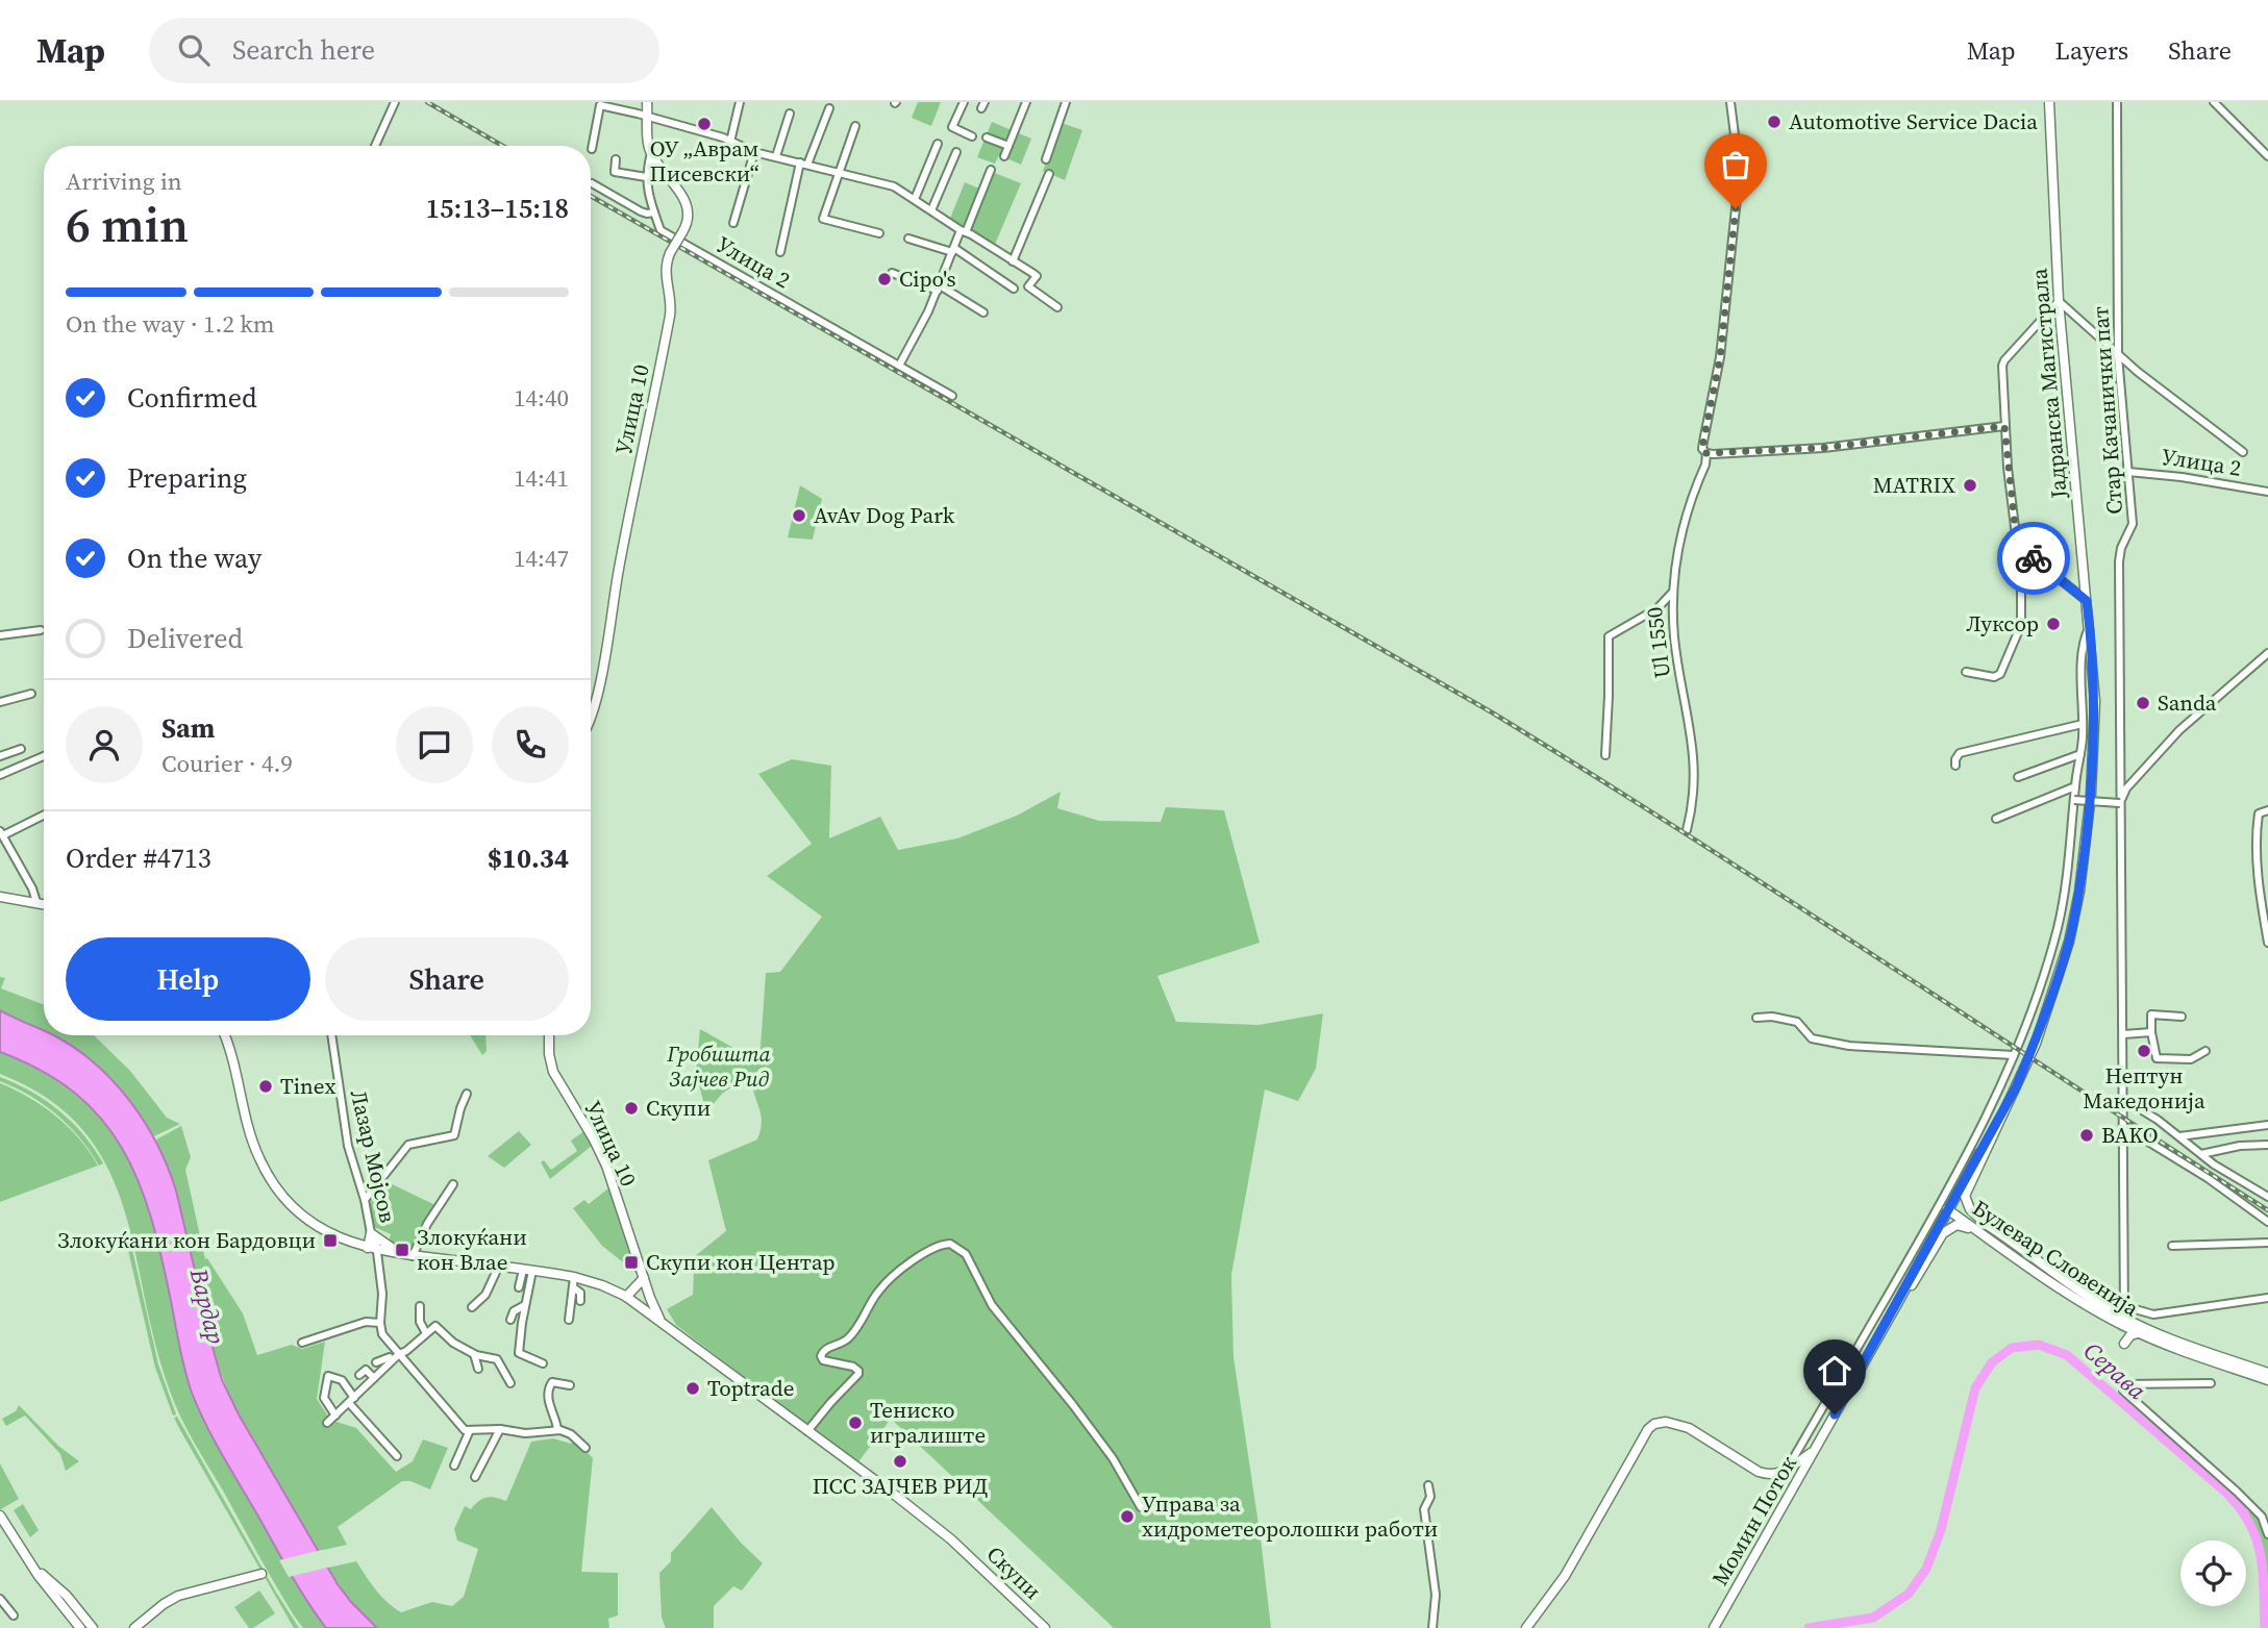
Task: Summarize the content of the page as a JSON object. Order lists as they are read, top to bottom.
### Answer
{
  "streets": {
    "street": [
      "Улица 2",
      "Јадранска Магистрала",
      "Улица 10",
      "Стар Качанички пат",
      "Ul 1550",
      "Лазар Мојсов",
      "Булевар Словенија",
      "Момин Поток",
      "Скупи"
    ]
  },
  "crossings": [
    ["Улица 2", "Улица 10"],
    ["Улица 2", "Стар Качанички пат"],
    ["Јадранска Магистрала", "Момин Поток"],
    ["Улица 10", "Скупи"],
    ["Стар Качанички пат", "Булевар Словенија"],
    ["Булевар Словенија", "Момин Поток"]
  ],
  "water": ["Вардар", "Серава"],
  "parks": ["Гробишта Зајчев Рид"],
  "places": {
    "other": [
      "Automotive Service Dacia",
      "ОУ „Аврам Писевски“",
      "Cipo's",
      "MATRIX",
      "AvAv Dog Park",
      "Луксор",
      "Sanda",
      "Нептун Македонија",
      "Tinex",
      "Скупи",
      "BAKO",
      "Toptrade",
      "Тениско игралиште",
      "ПСС ЗАЈЧЕВ РИД",
      "Управа за хидрометеоролошки работи"
    ],
    "transit": ["Злокуќани кон Бардовци", "Злокуќани кон Влае", "Скупи кон Центар"]
  },
  "page": {
    "header": "Map",
    "search": "Search here",
    "nav": ["Map", "Layers", "Share"],
    "heading": ["6 min", "Arriving in", "15:13–15:18"],
    "panel": [
      "Sam",
      "Courier · 4.9",
      "Order #4713",
      "$10.34"
    ],
    "bar": "On the way · 1.2 km",
    "list": [
      ["Confirmed", "14:40"],
      ["Preparing", "14:41"],
      ["On the way", "14:47"],
      "Delivered"
    ],
    "buttons": ["Help", "Share"]
  }
}
